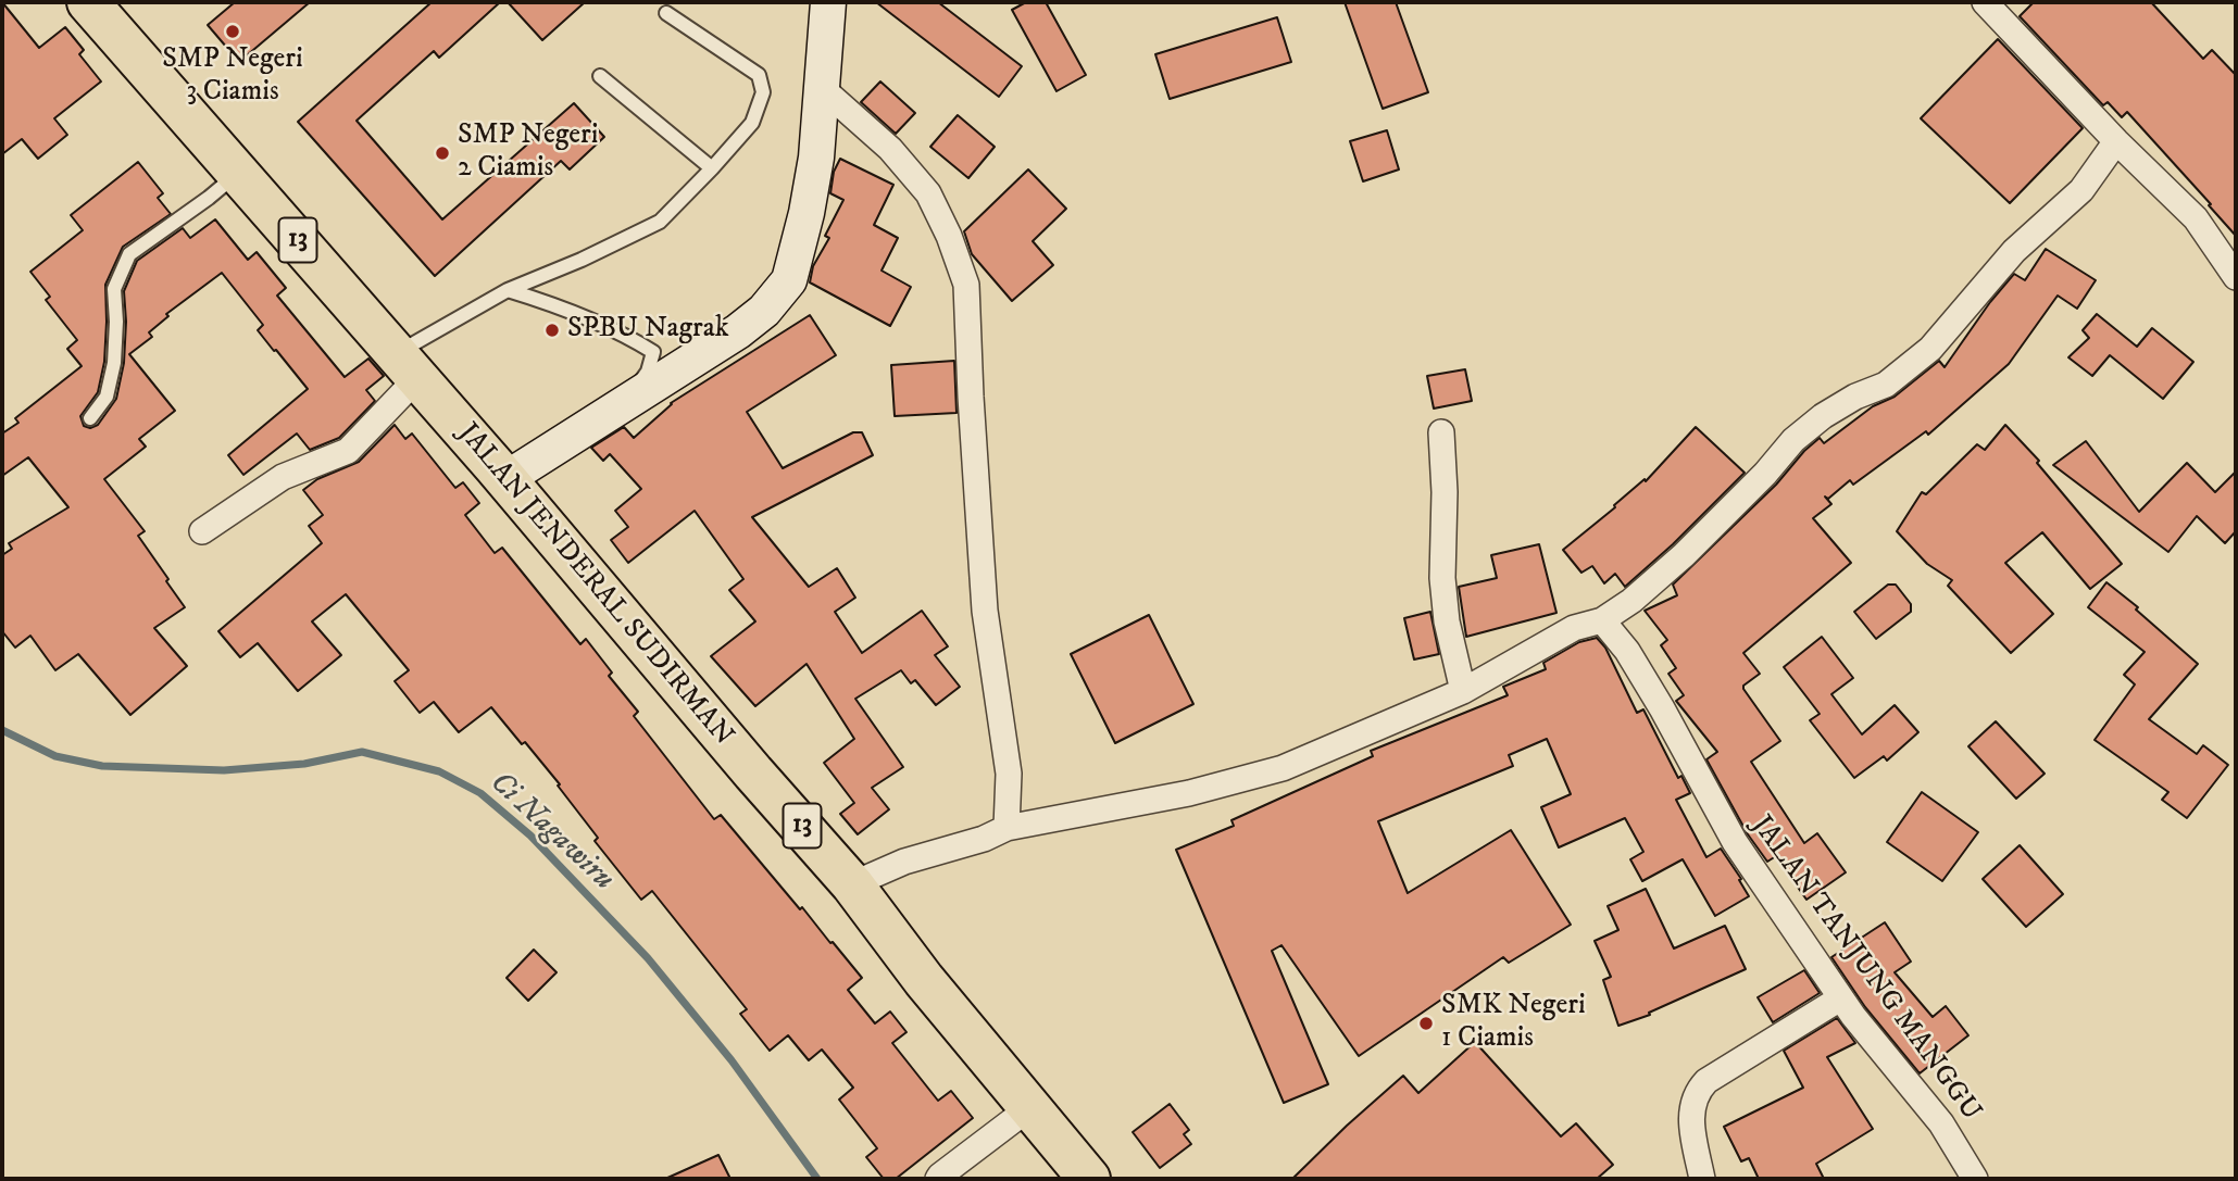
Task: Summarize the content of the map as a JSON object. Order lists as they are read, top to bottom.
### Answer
{
  "streets": {
    "highway": ["13", "JALAN JENDERAL SUDIRMAN"],
    "street": ["JALAN TANJUNG MANGGU"]
  },
  "water": ["Ci Nagawiru"],
  "places": [
    "SMP Negeri 3 Ciamis",
    "SMP Negeri 2 Ciamis",
    "SPBU Nagrak",
    "SMK Negeri 1 Ciamis"
  ]
}
